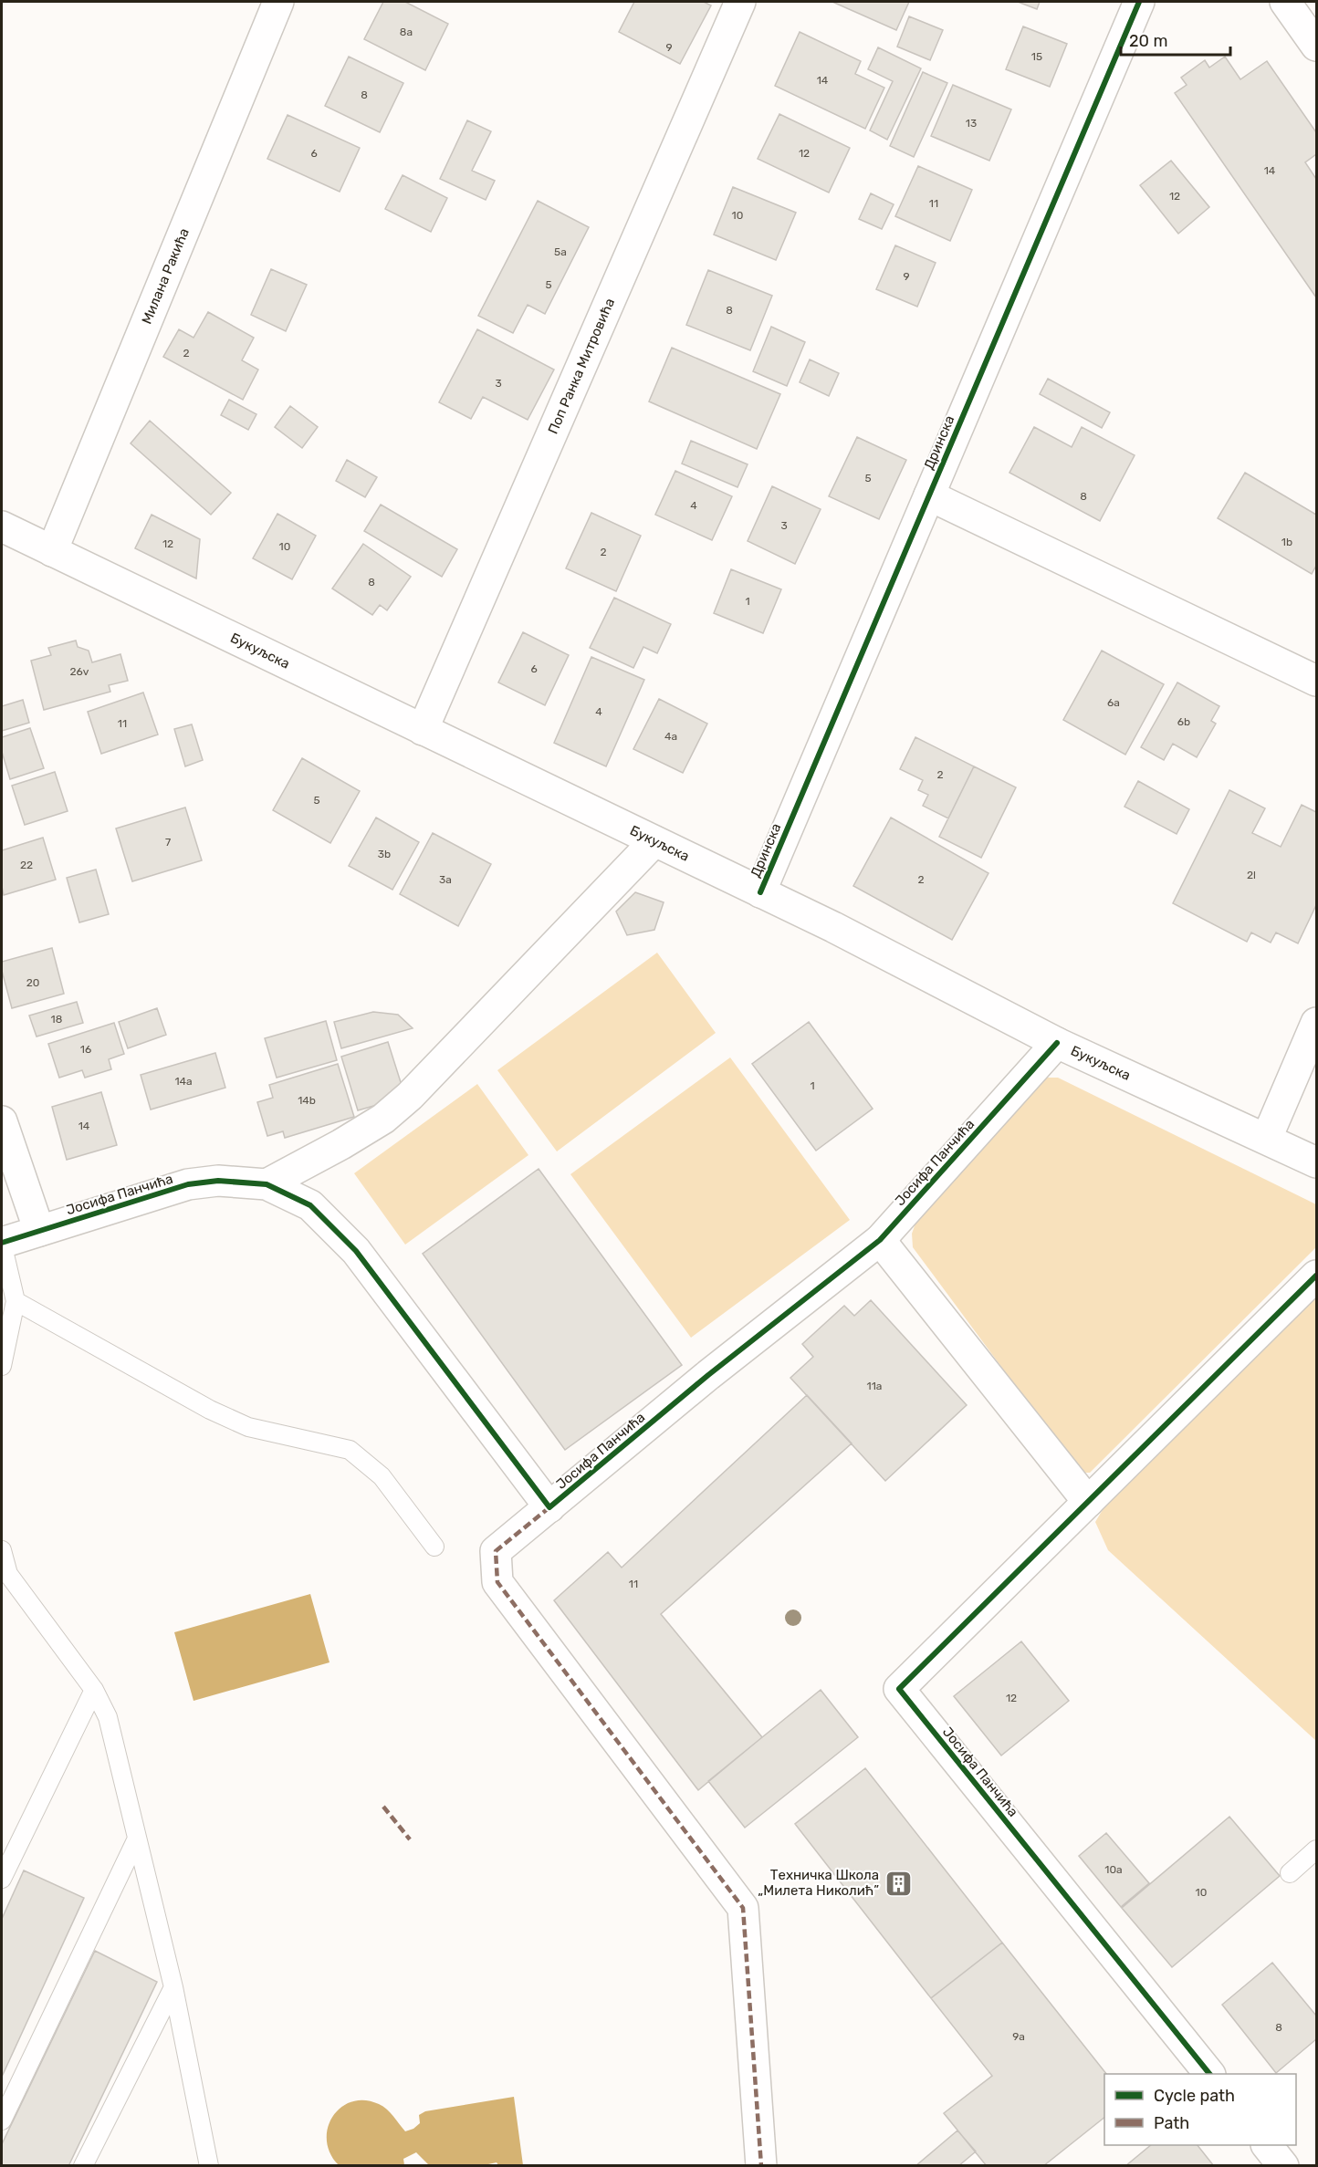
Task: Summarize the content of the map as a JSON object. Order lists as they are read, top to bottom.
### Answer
{
  "streets": {
    "street": [
      "Милана Ракића",
      "Поп Ранка Митровића",
      "Дринска",
      "Букуљска",
      "Јосифа Панчића"
    ]
  },
  "crossings": [
    ["Милана Ракића", "Букуљска"],
    ["Поп Ранка Митровића", "Букуљска"],
    ["Дринска", "Букуљска"],
    ["Букуљска", "Јосифа Панчића"]
  ],
  "places": {
    "building": ["Техничка Школа „Милета Николић”"]
  },
  "house_numbers": [
    "8a",
    "9",
    "15",
    "14",
    "8",
    "13",
    "6",
    "12",
    "14",
    "12",
    "11",
    "10",
    "5a",
    "9",
    "5",
    "8",
    "2",
    "3",
    "5",
    "8",
    "4",
    "3",
    "1b",
    "12",
    "10",
    "2",
    "8",
    "1",
    "6",
    "26v",
    "6a",
    "4",
    "6b",
    "11",
    "4a",
    "2",
    "5",
    "7",
    "3b",
    "22",
    "2l",
    "3a",
    "2",
    "20",
    "18",
    "16",
    "14a",
    "1",
    "14b",
    "14",
    "11a",
    "11",
    "12",
    "10a",
    "10",
    "8",
    "9a"
  ],
  "legend": ["Cycle path", "Path"],
  "scale_bar": "20 m"
}
